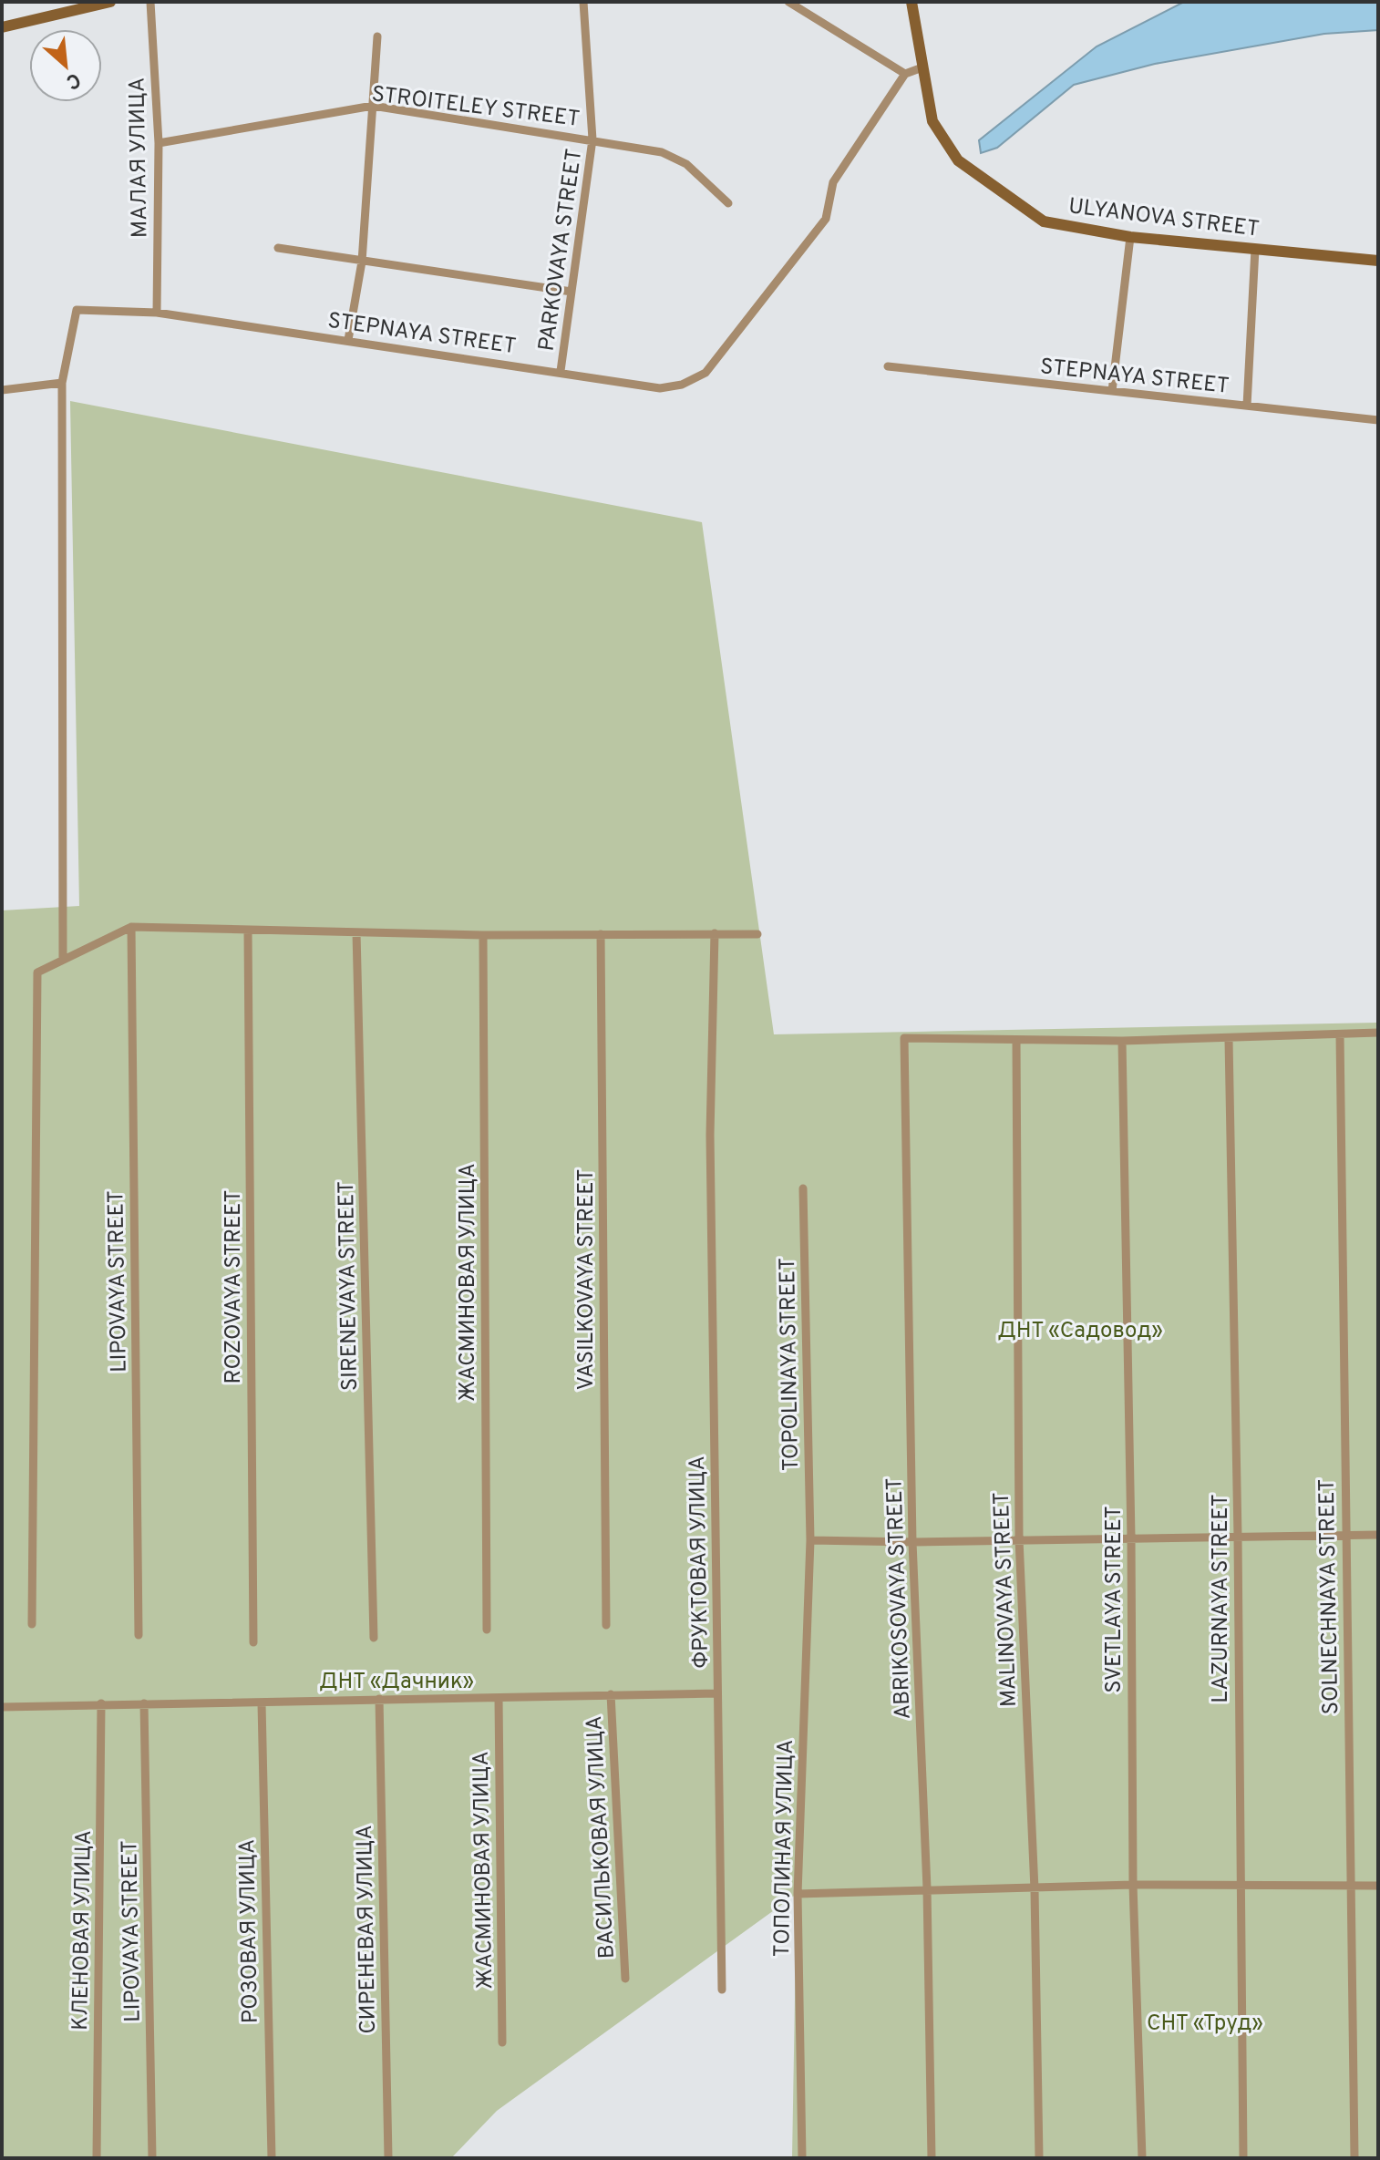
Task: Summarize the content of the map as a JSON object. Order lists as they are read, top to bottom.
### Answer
{
  "streets": {
    "street": [
      "STROITELEY STREET",
      "МАЛАЯ УЛИЦА",
      "ULYANOVA STREET",
      "PARKOVAYA STREET",
      "STEPNAYA STREET",
      "VASILKOVAYA STREET",
      "LIPOVAYA STREET",
      "ЖАСМИНОВАЯ УЛИЦА",
      "SIRENEVAYA STREET",
      "ROZOVAYA STREET",
      "TOPOLINAYA STREET",
      "ФРУКТОВАЯ УЛИЦА",
      "SOLNECHNAYA STREET",
      "ABRIKOSOVAYA STREET",
      "LAZURNAYA STREET",
      "MALINOVAYA STREET",
      "SVETLAYA STREET",
      "ВАСИЛЬКОВАЯ УЛИЦА",
      "ТОПОЛИНАЯ УЛИЦА",
      "СИРЕНЕВАЯ УЛИЦА",
      "КЛЕНОВАЯ УЛИЦА",
      "РОЗОВАЯ УЛИЦА"
    ]
  },
  "crossings": [
    ["STROITELEY STREET", "МАЛАЯ УЛИЦА"],
    ["STROITELEY STREET", "PARKOVAYA STREET"],
    ["МАЛАЯ УЛИЦА", "STEPNAYA STREET"],
    ["PARKOVAYA STREET", "STEPNAYA STREET"],
    ["TOPOLINAYA STREET", "ТОПОЛИНАЯ УЛИЦА"],
    ["ABRIKOSOVAYA STREET", "MALINOVAYA STREET"]
  ],
  "parks": ["ДНТ «Садовод»", "ДНТ «Дачник»", "СНТ «Труд»"],
  "north": "bottom right"
}
